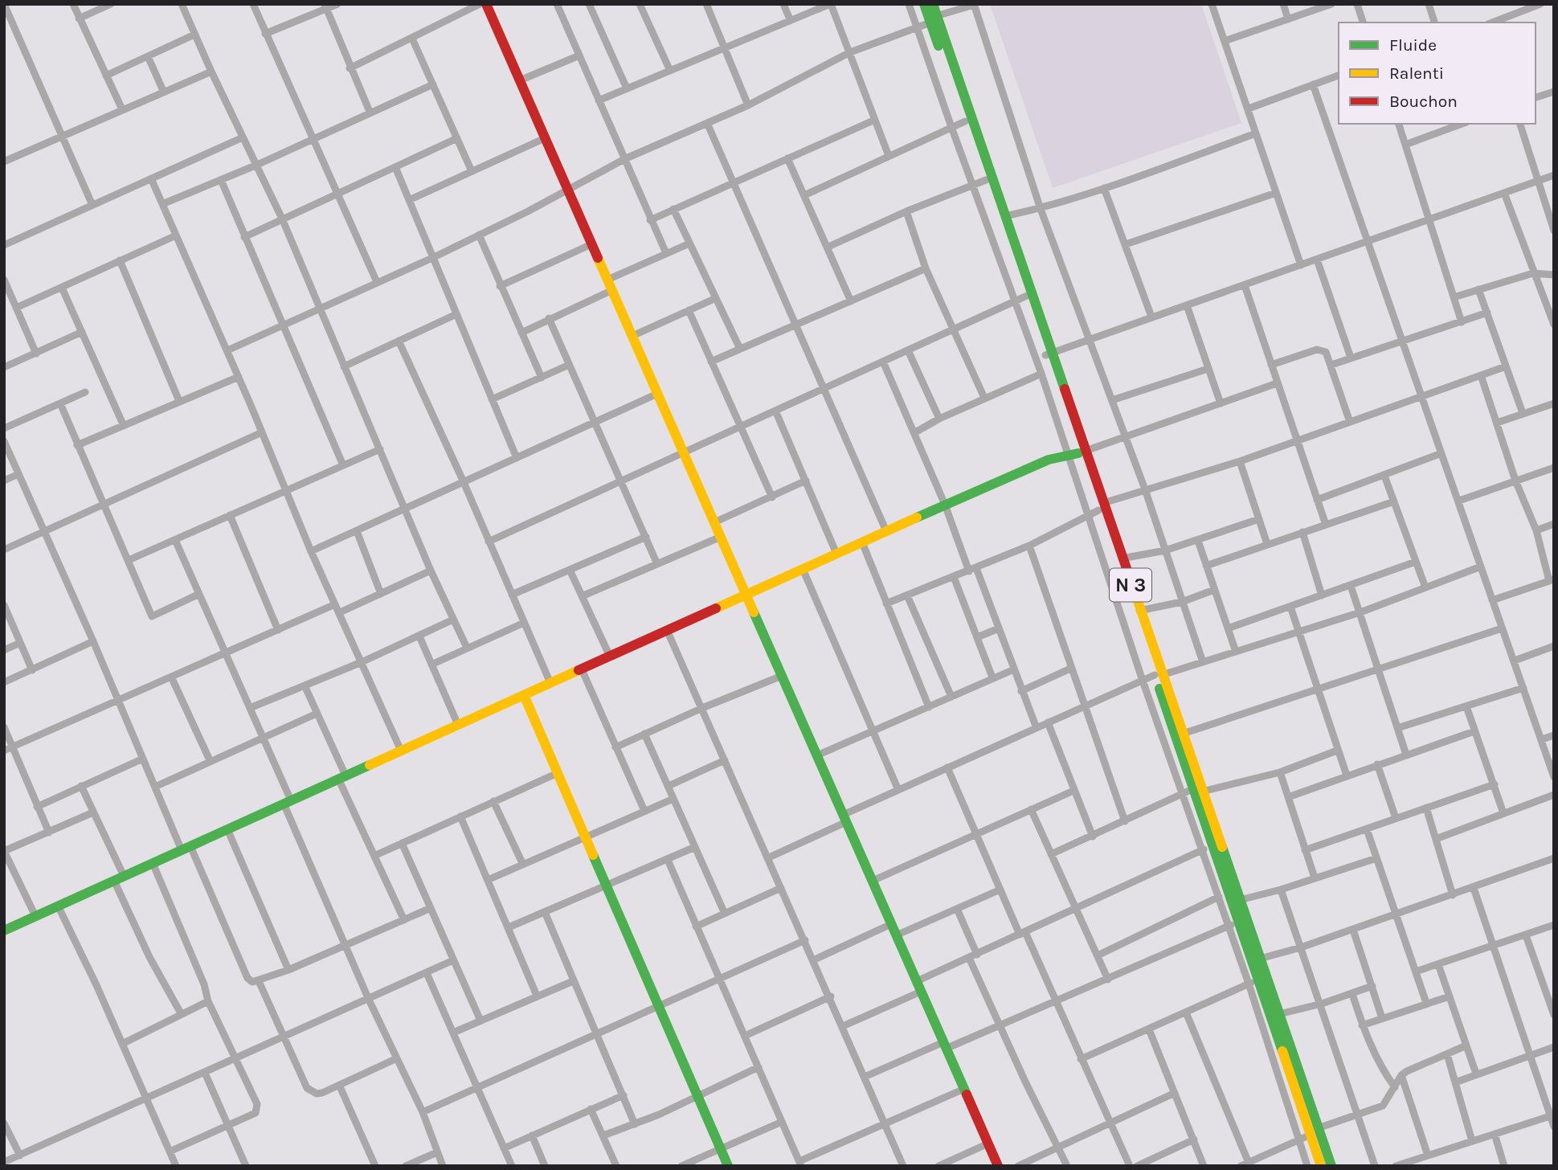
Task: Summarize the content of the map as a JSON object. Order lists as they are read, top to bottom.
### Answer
{
  "streets": {
    "street": ["N 3"]
  },
  "legend": ["Fluide", "Ralenti", "Bouchon"]
}
